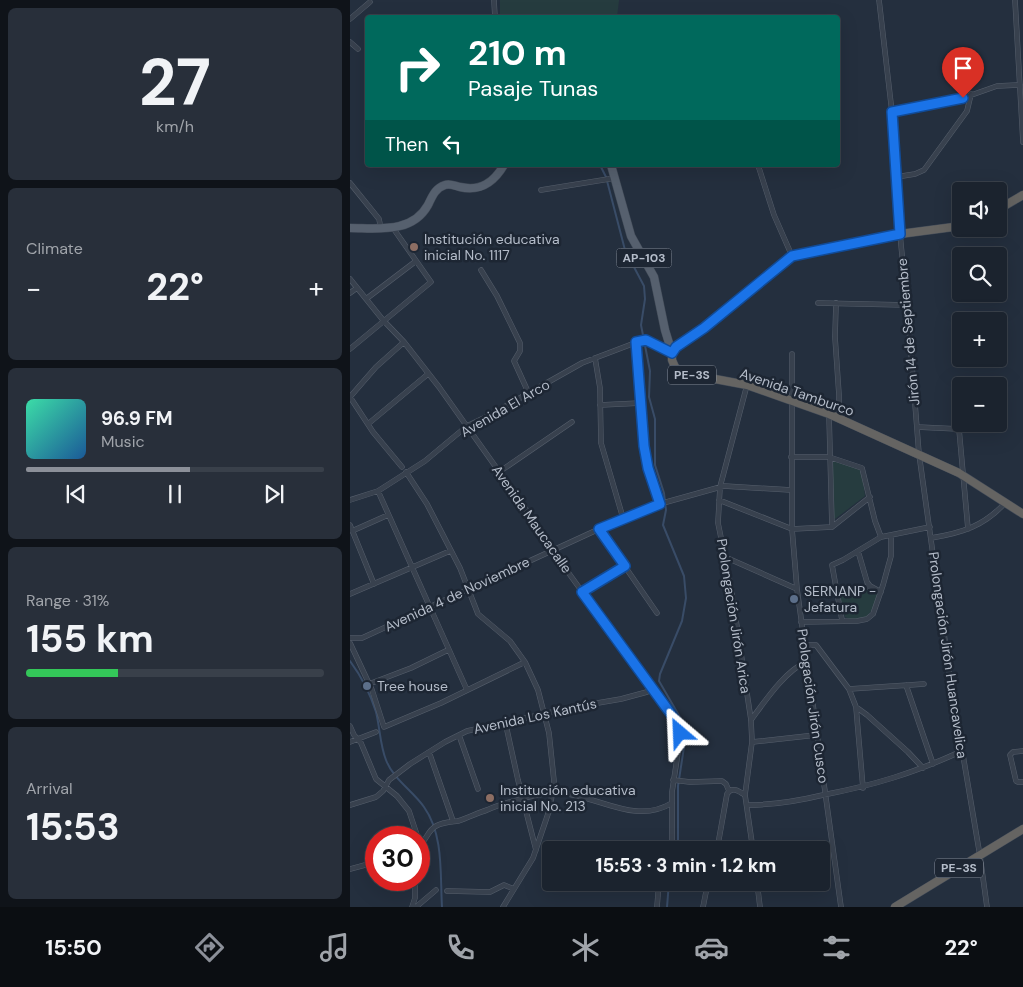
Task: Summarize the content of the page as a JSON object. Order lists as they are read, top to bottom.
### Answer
{
  "streets": {
    "highway": ["PE-3S", "Avenida Tamburco"],
    "main road": ["AP-103"],
    "street": [
      "Jirón 14 de Septiembre",
      "Avenida El Arco",
      "Avenida Maucacalle",
      "Avenida 4 de Noviembre",
      "Prolongación Jirón Arica",
      "Prolongación Jirón Huancavelica",
      "Prologación Jirón Cusco",
      "Avenida Los Kantús"
    ]
  },
  "crossings": [
    ["AP-103", "PE-3S"],
    ["AP-103", "Avenida Tamburco"],
    ["Jirón 14 de Septiembre", "PE-3S"],
    ["Jirón 14 de Septiembre", "Avenida Tamburco"],
    ["Jirón 14 de Septiembre", "Prolongación Jirón Huancavelica"],
    ["PE-3S", "Avenida Tamburco"],
    ["PE-3S", "Prolongación Jirón Huancavelica"],
    ["Avenida Tamburco", "Prolongación Jirón Arica"],
    ["Avenida Tamburco", "Prolongación Jirón Huancavelica"],
    ["Avenida Tamburco", "Prologación Jirón Cusco"],
    ["Avenida El Arco", "Avenida Maucacalle"],
    ["Avenida Maucacalle", "Avenida 4 de Noviembre"],
    ["Avenida Maucacalle", "Avenida Los Kantús"],
    ["Avenida 4 de Noviembre", "Prolongación Jirón Arica"],
    ["Avenida 4 de Noviembre", "Prologación Jirón Cusco"]
  ],
  "places": [
    "Institución educativa inicial No. 1117",
    "SERNANP - Jefatura",
    "Tree house",
    "Institución educativa inicial No. 213"
  ],
  "page": {
    "tile": [
      ["27", "km/h"],
      "Climate",
      ["Range · 31%", "155 km"],
      ["Arrival", "15:53"]
    ],
    "turn": ["210 m", "Pasaje Tunas"],
    "then": "Then",
    "map_buttons": ["+", "−"],
    "heat": ["−", "22°", "+"],
    "song": ["96.9 FM", "Music"],
    "limit": "30",
    "trip": "15:53 · 3 min · 1.2 km",
    "tabs": ["15:50", "22°"]
  }
}
